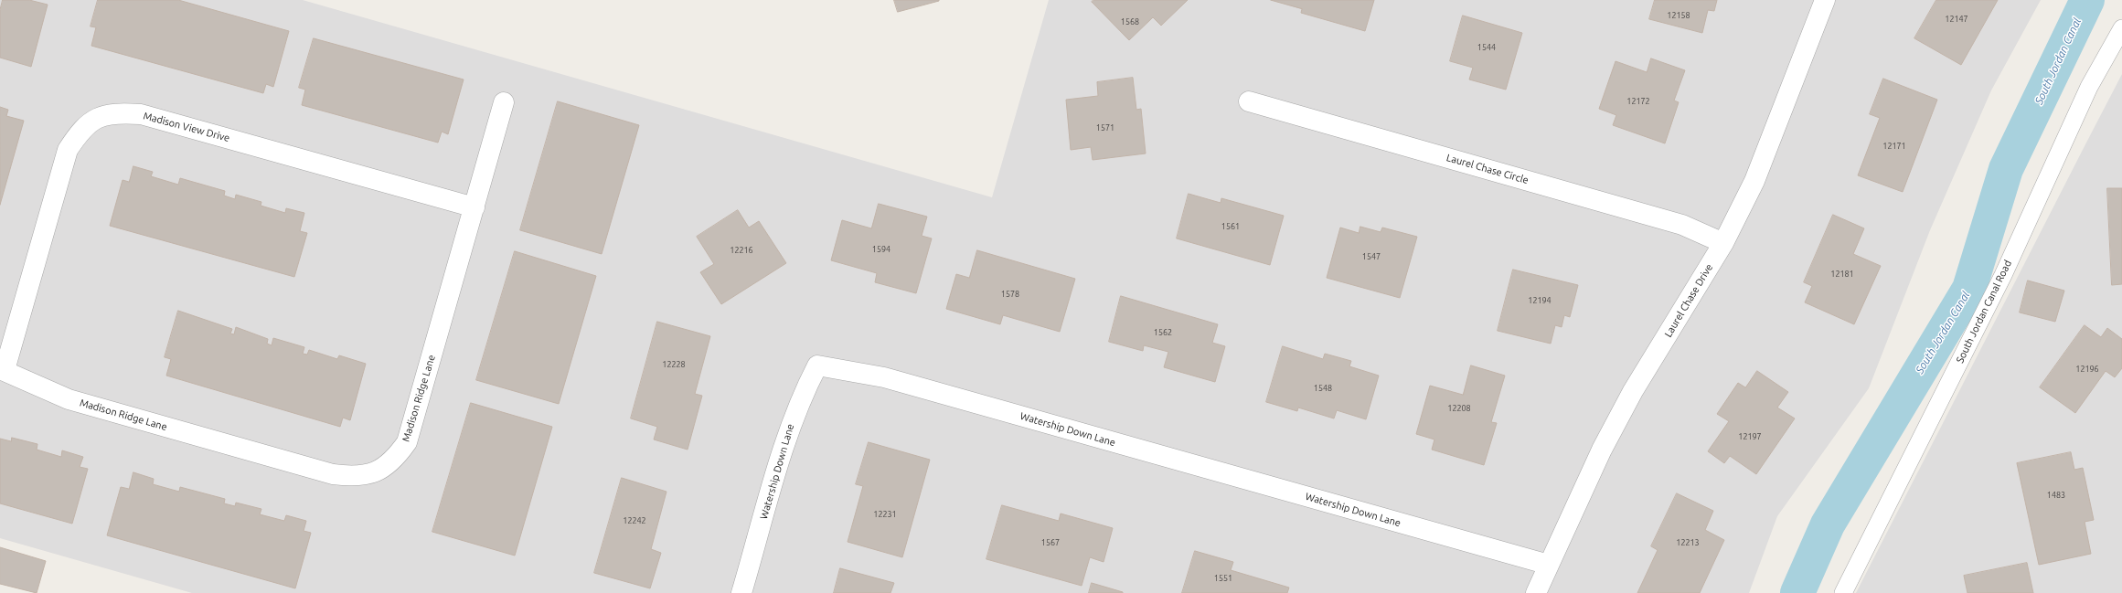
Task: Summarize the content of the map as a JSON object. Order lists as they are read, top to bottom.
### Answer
{
  "streets": {
    "street": [
      "Madison View Drive",
      "Laurel Chase Circle",
      "Laurel Chase Drive",
      "Madison Ridge Lane",
      "Watership Down Lane"
    ],
    "lane": ["South Jordan Canal Road"]
  },
  "crossings": [
    ["Madison View Drive", "Madison Ridge Lane"],
    ["Laurel Chase Circle", "Laurel Chase Drive"],
    ["Laurel Chase Drive", "Watership Down Lane"]
  ],
  "water": ["South Jordan Canal"],
  "house_numbers": [
    "12158",
    "12147",
    "1568",
    "1544",
    "12172",
    "1571",
    "12171",
    "1561",
    "1594",
    "12216",
    "1547",
    "12181",
    "1578",
    "12194",
    "1562",
    "12228",
    "12196",
    "1548",
    "12208",
    "12197",
    "1483",
    "12231",
    "12242",
    "1567",
    "12213",
    "1551"
  ]
}
